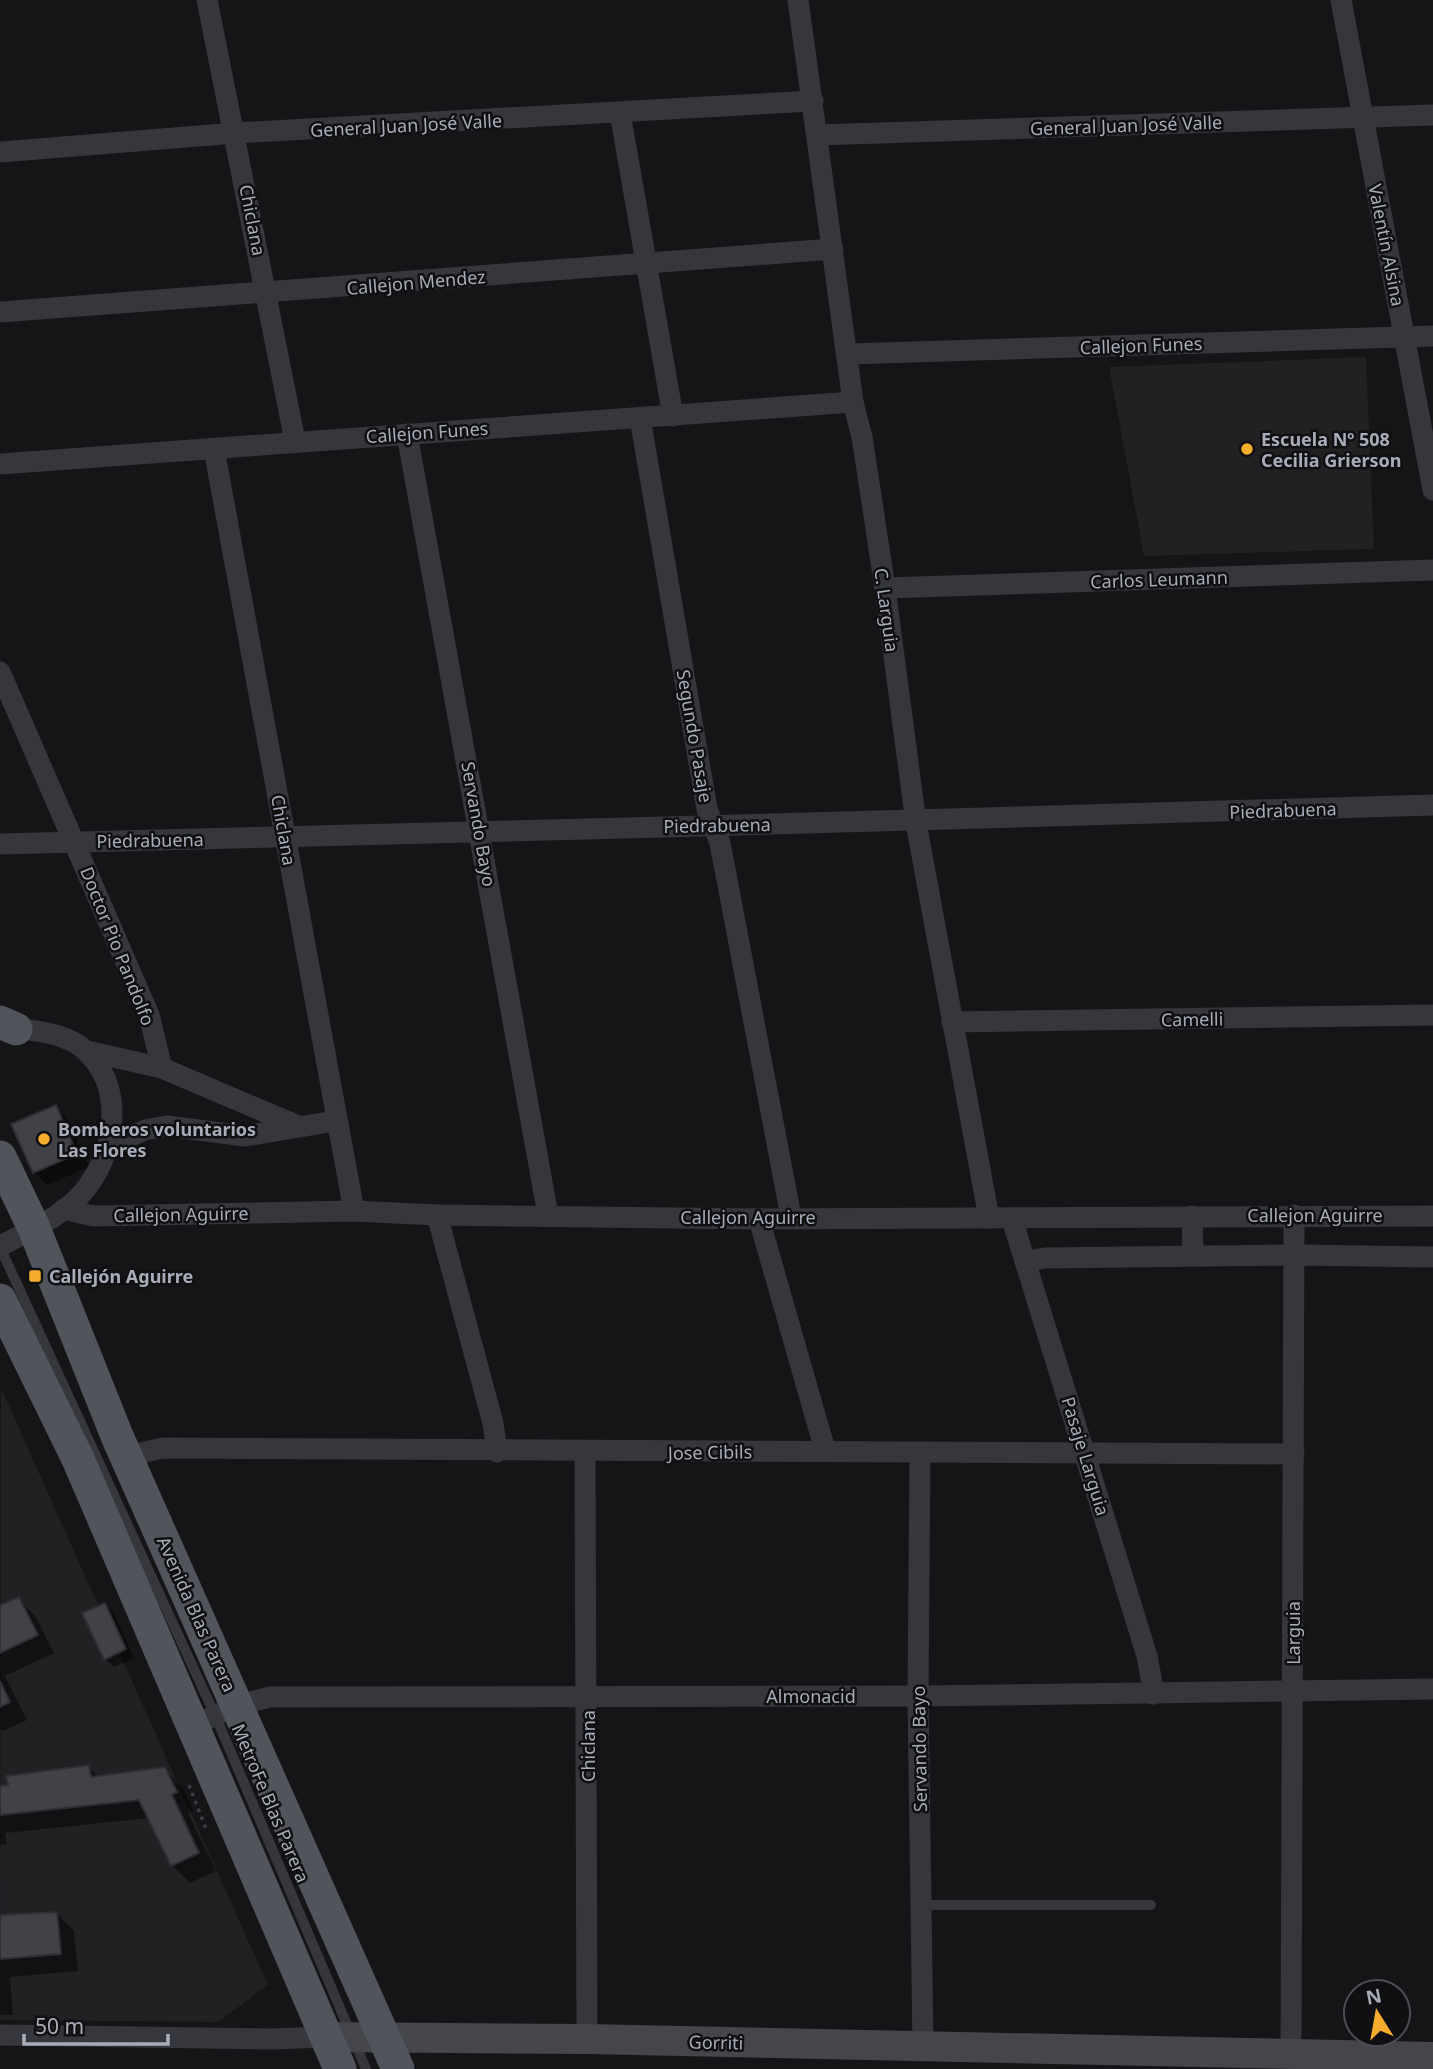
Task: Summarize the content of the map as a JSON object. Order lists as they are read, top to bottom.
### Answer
{
  "streets": {
    "main road": ["Avenida Blas Parera", "Gorriti"],
    "street": [
      "General Juan José Valle",
      "Chiclana",
      "Valentín Alsina",
      "Callejon Mendez",
      "Callejon Funes",
      "Carlos Leumann",
      "C. Larguia",
      "Segundo Pasaje",
      "Piedrabuena",
      "Servando Bayo",
      "Doctor Pio Pandolfo",
      "Camelli",
      "Callejon Aguirre",
      "Jose Cibils",
      "Pasaje Larguia",
      "Larguia",
      "Almonacid"
    ],
    "lane": ["MetroFe Blas Parera"]
  },
  "crossings": [
    ["General Juan José Valle", "Chiclana"],
    ["General Juan José Valle", "Valentín Alsina"],
    ["General Juan José Valle", "C. Larguia"],
    ["Chiclana", "Callejon Mendez"],
    ["Chiclana", "Callejon Funes"],
    ["Chiclana", "Piedrabuena"],
    ["Chiclana", "Callejon Aguirre"],
    ["Chiclana", "Jose Cibils"],
    ["Chiclana", "Almonacid"],
    ["Chiclana", "Gorriti"],
    ["Valentín Alsina", "Callejon Funes"],
    ["Callejon Mendez", "C. Larguia"],
    ["Callejon Funes", "C. Larguia"],
    ["Callejon Funes", "Segundo Pasaje"],
    ["Callejon Funes", "Servando Bayo"],
    ["Carlos Leumann", "C. Larguia"],
    ["C. Larguia", "Piedrabuena"],
    ["C. Larguia", "Camelli"],
    ["C. Larguia", "Callejon Aguirre"],
    ["Segundo Pasaje", "Piedrabuena"],
    ["Segundo Pasaje", "Callejon Aguirre"],
    ["Piedrabuena", "Servando Bayo"],
    ["Piedrabuena", "Doctor Pio Pandolfo"],
    ["Servando Bayo", "Callejon Aguirre"],
    ["Servando Bayo", "Jose Cibils"],
    ["Servando Bayo", "Almonacid"],
    ["Servando Bayo", "Gorriti"],
    ["Callejon Aguirre", "Pasaje Larguia"],
    ["Callejon Aguirre", "Larguia"],
    ["Jose Cibils", "Pasaje Larguia"],
    ["Jose Cibils", "Avenida Blas Parera"],
    ["Jose Cibils", "Larguia"],
    ["Pasaje Larguia", "Almonacid"],
    ["Avenida Blas Parera", "Almonacid"],
    ["Avenida Blas Parera", "MetroFe Blas Parera"],
    ["Avenida Blas Parera", "Gorriti"],
    ["Larguia", "Almonacid"],
    ["Larguia", "Gorriti"],
    ["Almonacid", "MetroFe Blas Parera"]
  ],
  "places": {
    "other": ["Escuela Nº 508 Cecilia Grierson", "Bomberos voluntarios Las Flores"],
    "transit": ["Callejón Aguirre"]
  },
  "scale_bar": "50 m",
  "north": "top"
}
